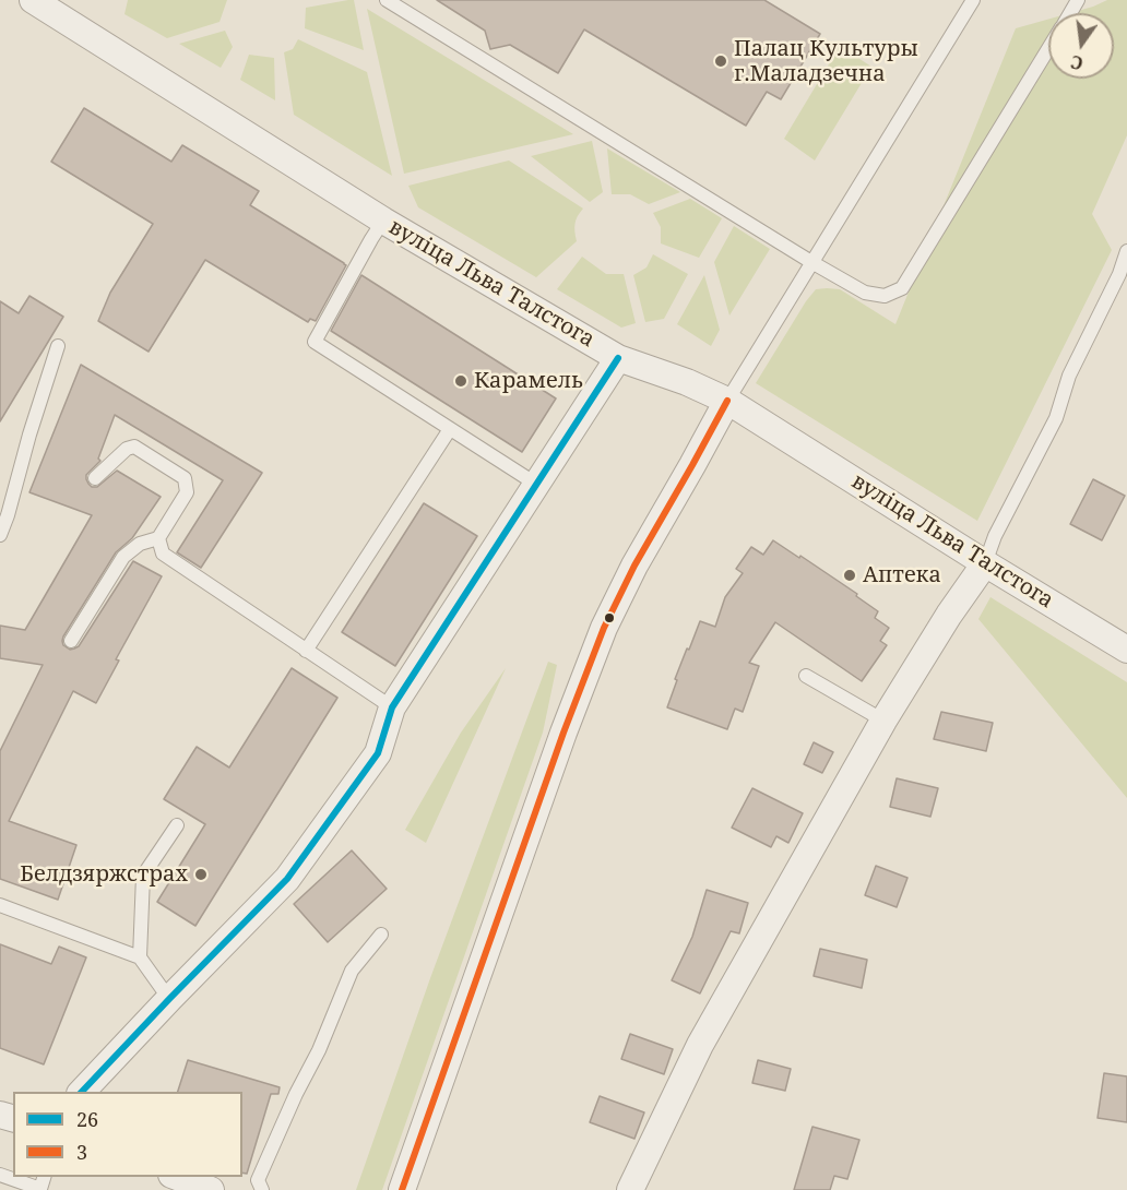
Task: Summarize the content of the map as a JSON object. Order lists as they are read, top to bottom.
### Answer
{
  "streets": {
    "street": ["вуліца Льва Талстога"]
  },
  "places": [
    "Палац Культуры г.Маладзечна",
    "Карамель",
    "Аптека",
    "Белдзяржстрах"
  ],
  "lines": ["transit line 26", "transit line 3"],
  "legend": ["26", "3"],
  "north": "bottom"
}
